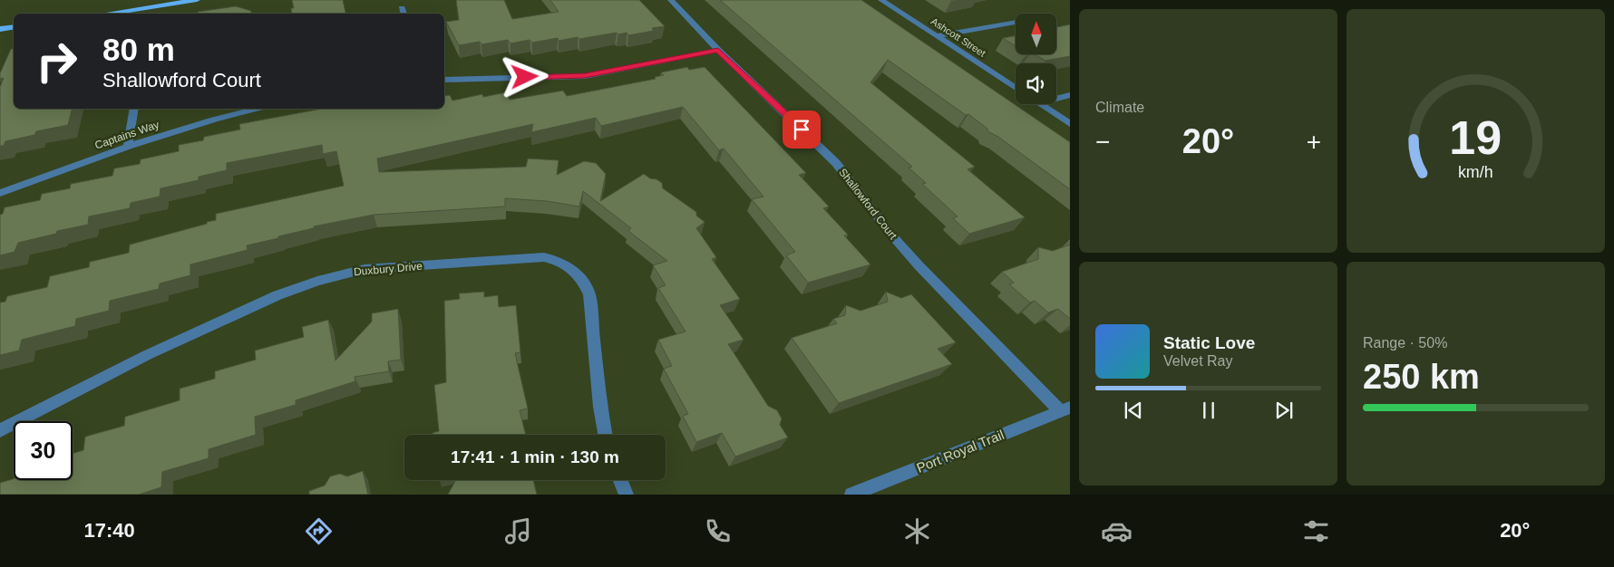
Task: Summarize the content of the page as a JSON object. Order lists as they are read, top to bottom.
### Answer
{
  "streets": {
    "street": [
      "Ashcott Street",
      "Captains Way",
      "Shallowford Court",
      "Duxbury Drive",
      "Port Royal Trail"
    ]
  },
  "crossings": [
    ["Shallowford Court", "Port Royal Trail"]
  ],
  "north": "top",
  "page": {
    "tile": [
      "Climate",
      ["Range · 50%", "250 km"]
    ],
    "turn": ["80 m", "Shallowford Court"],
    "heat": ["−", "20°", "+"],
    "song": ["Static Love", "Velvet Ray"],
    "limit": "30",
    "trip": "17:41 · 1 min · 130 m",
    "tabs": ["17:40", "20°"],
    "gauge": ["19", "km/h"]
  }
}
